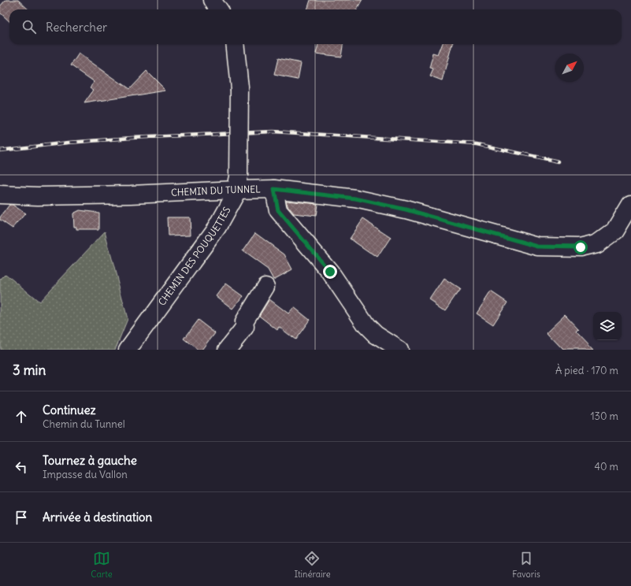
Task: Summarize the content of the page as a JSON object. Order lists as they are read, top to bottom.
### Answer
{
  "streets": {
    "street": ["CHEMIN DU TUNNEL", "CHEMIN DES POUQUETTES"]
  },
  "crossings": [
    ["CHEMIN DU TUNNEL", "CHEMIN DES POUQUETTES"]
  ],
  "north": "top right",
  "page": {
    "search": "Rechercher",
    "heading": ["3 min", "À pied · 170 m"],
    "list": [
      ["Continuez", "Chemin du Tunnel", "130 m"],
      ["Tournez à gauche", "Impasse du Vallon", "40 m"],
      "Arrivée à destination"
    ],
    "nav": ["Carte", "Itinéraire", "Favoris"]
  }
}
